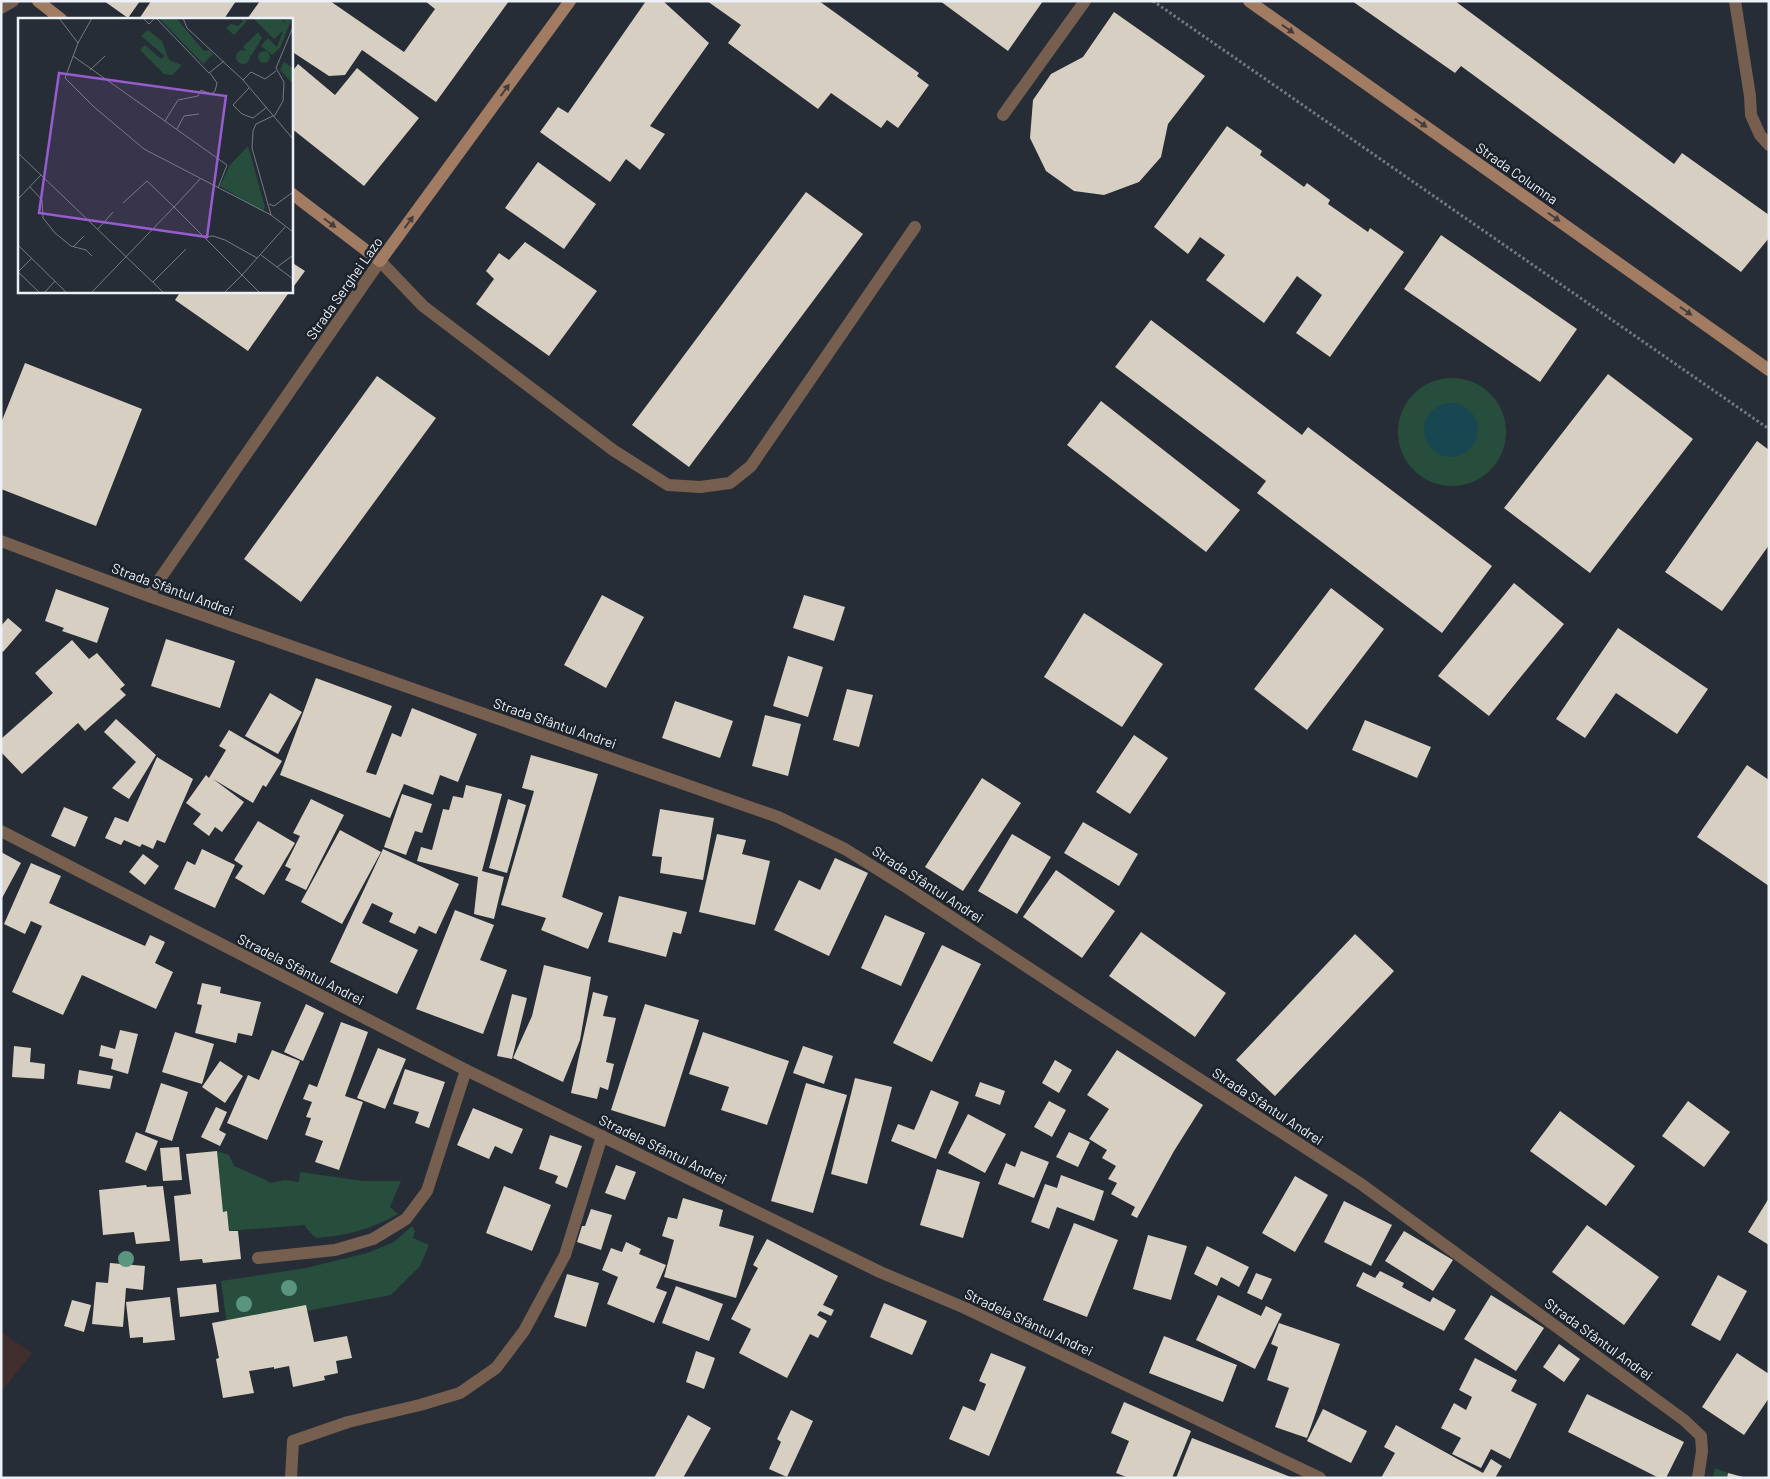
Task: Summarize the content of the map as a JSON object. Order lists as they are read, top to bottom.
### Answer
{
  "streets": {
    "main road": ["Strada Columna", "Strada Serghei Lazo"],
    "street": ["Strada Sfântul Andrei", "Stradela Sfântul Andrei"]
  },
  "crossings": [
    ["Strada Serghei Lazo", "Strada Sfântul Andrei"]
  ],
  "one_way": ["Strada Columna", "Strada Serghei Lazo"]
}
